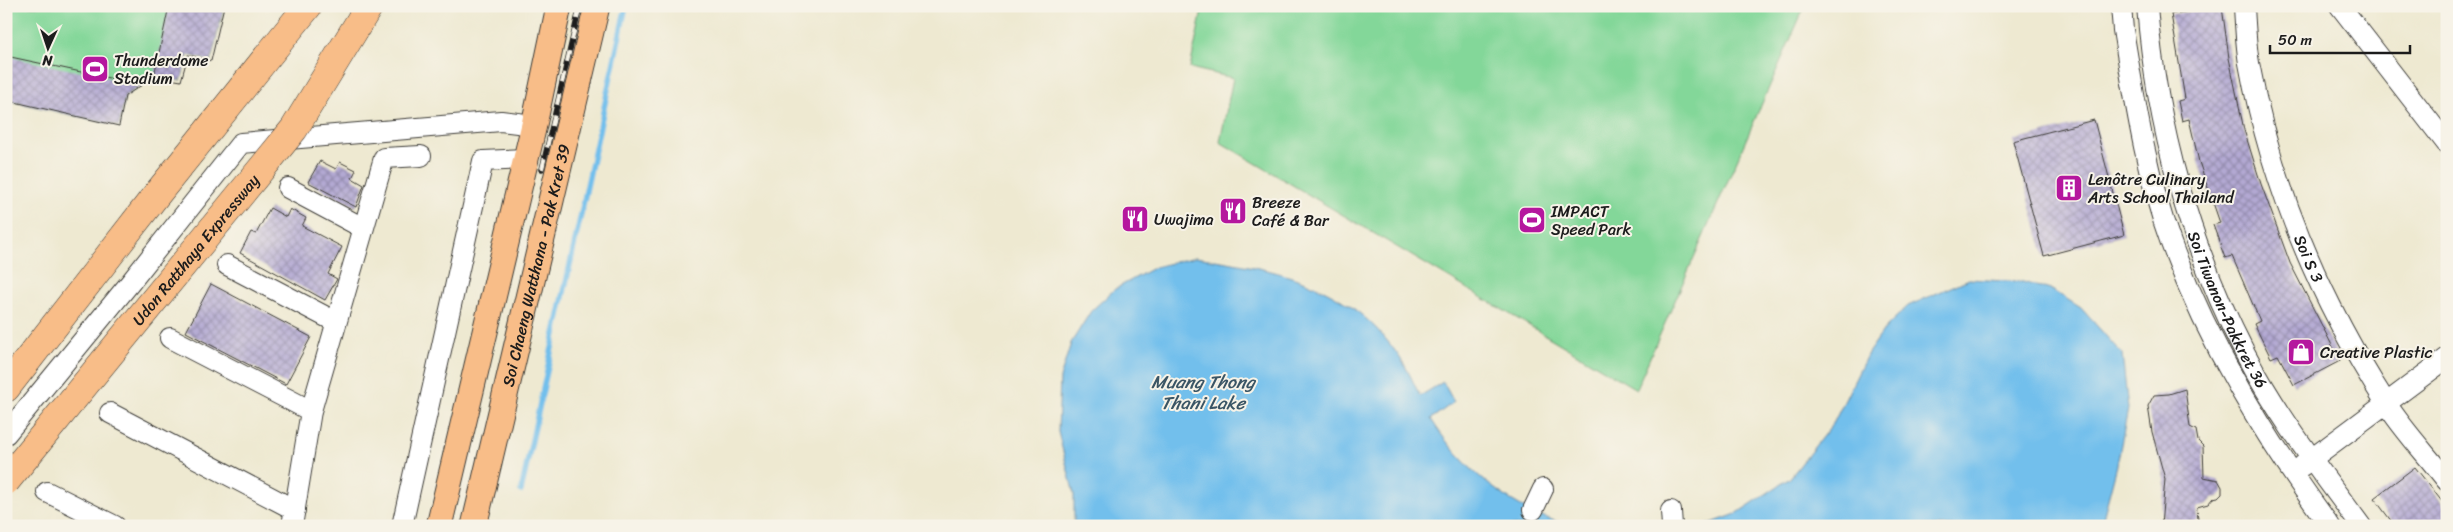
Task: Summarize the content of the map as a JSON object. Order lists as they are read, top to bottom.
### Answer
{
  "streets": {
    "highway": ["Udon Ratthaya Expressway"],
    "main road": ["Soi Chaeng Watthana - Pak Kret 39"],
    "street": ["Soi S 3", "Soi Tiwanon-Pakkret 36"]
  },
  "water": ["Muang Thong Thani Lake"],
  "places": {
    "sports": ["Thunderdome Stadium", "IMPACT Speed Park"],
    "building": ["Lenôtre Culinary Arts School Thailand"],
    "restaurant": ["Breeze Café & Bar", "Uwajima"],
    "shop": ["Creative Plastic"]
  },
  "scale_bar": "50 m",
  "north": "bottom"
}
